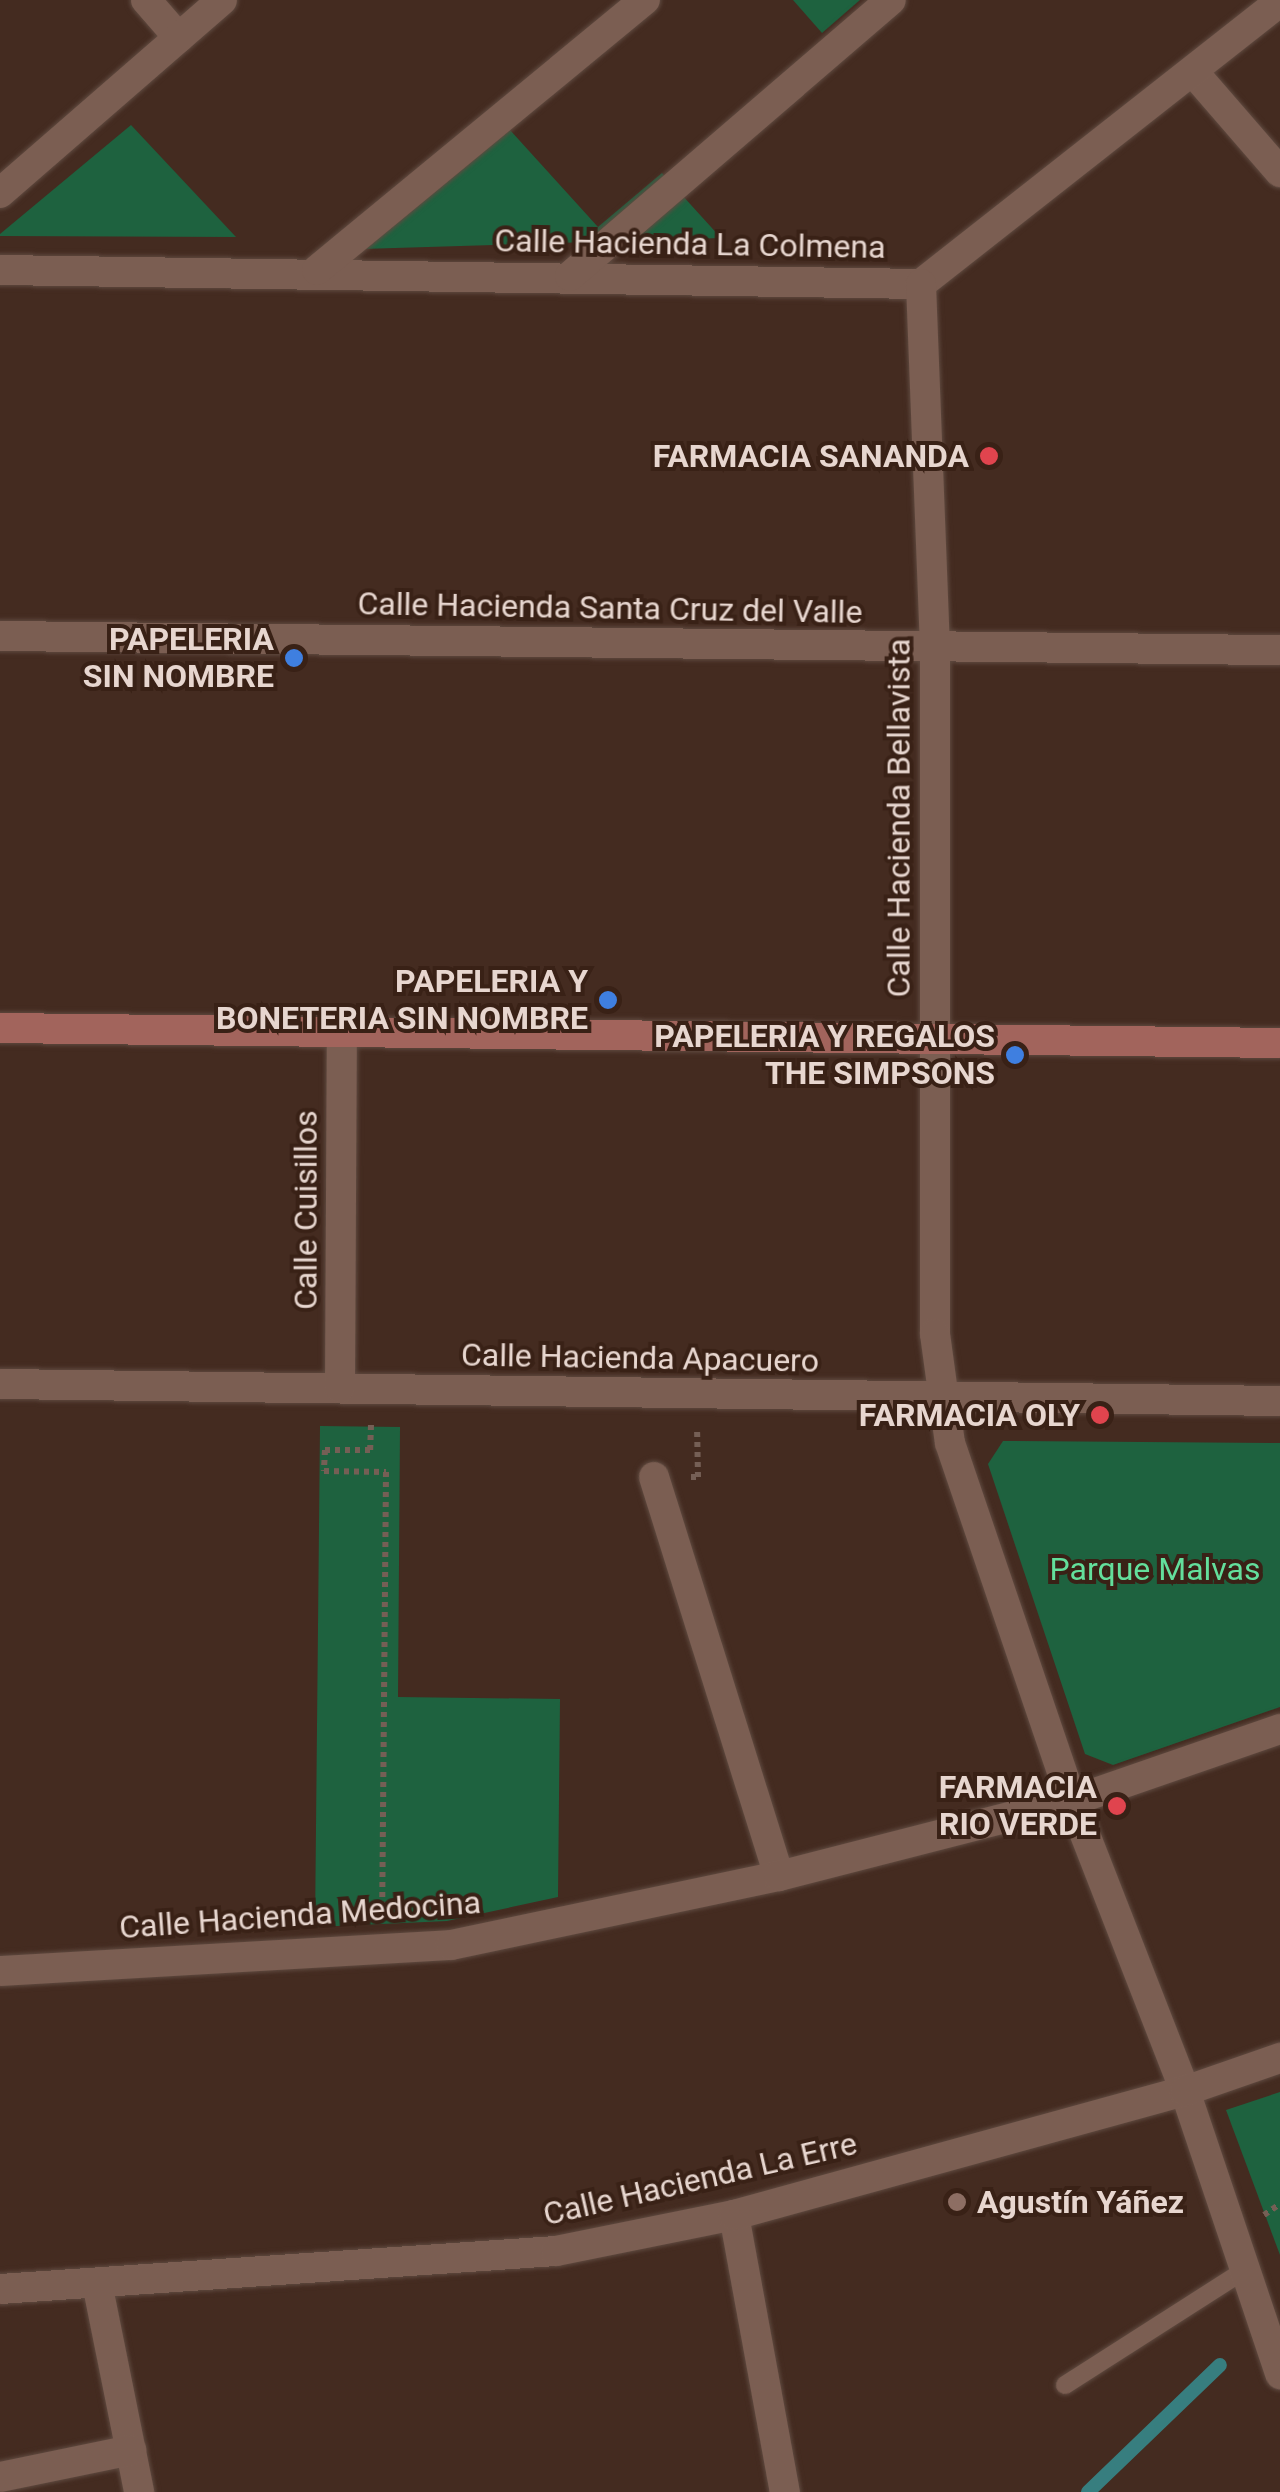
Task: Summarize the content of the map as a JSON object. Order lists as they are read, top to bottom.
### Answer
{
  "streets": {
    "street": [
      "Calle Hacienda La Colmena",
      "Calle Hacienda Santa Cruz del Valle",
      "Calle Hacienda Bellavista",
      "Calle Cuisillos",
      "Calle Hacienda Apacuero",
      "Calle Hacienda Medocina",
      "Calle Hacienda La Erre"
    ]
  },
  "crossings": [
    ["Calle Hacienda La Colmena", "Calle Hacienda Bellavista"],
    ["Calle Hacienda Santa Cruz del Valle", "Calle Hacienda Bellavista"],
    ["Calle Hacienda Bellavista", "Calle Hacienda Apacuero"],
    ["Calle Hacienda Bellavista", "Calle Hacienda Medocina"],
    ["Calle Hacienda Bellavista", "Calle Hacienda La Erre"],
    ["Calle Cuisillos", "Calle Hacienda Apacuero"]
  ],
  "parks": ["Parque Malvas"],
  "places": [
    "FARMACIA SANANDA",
    "PAPELERIA SIN NOMBRE",
    "PAPELERIA Y BONETERIA SIN NOMBRE",
    "PAPELERIA Y REGALOS THE SIMPSONS",
    "FARMACIA OLY",
    "FARMACIA RIO VERDE",
    "Agustín Yáñez"
  ]
}
